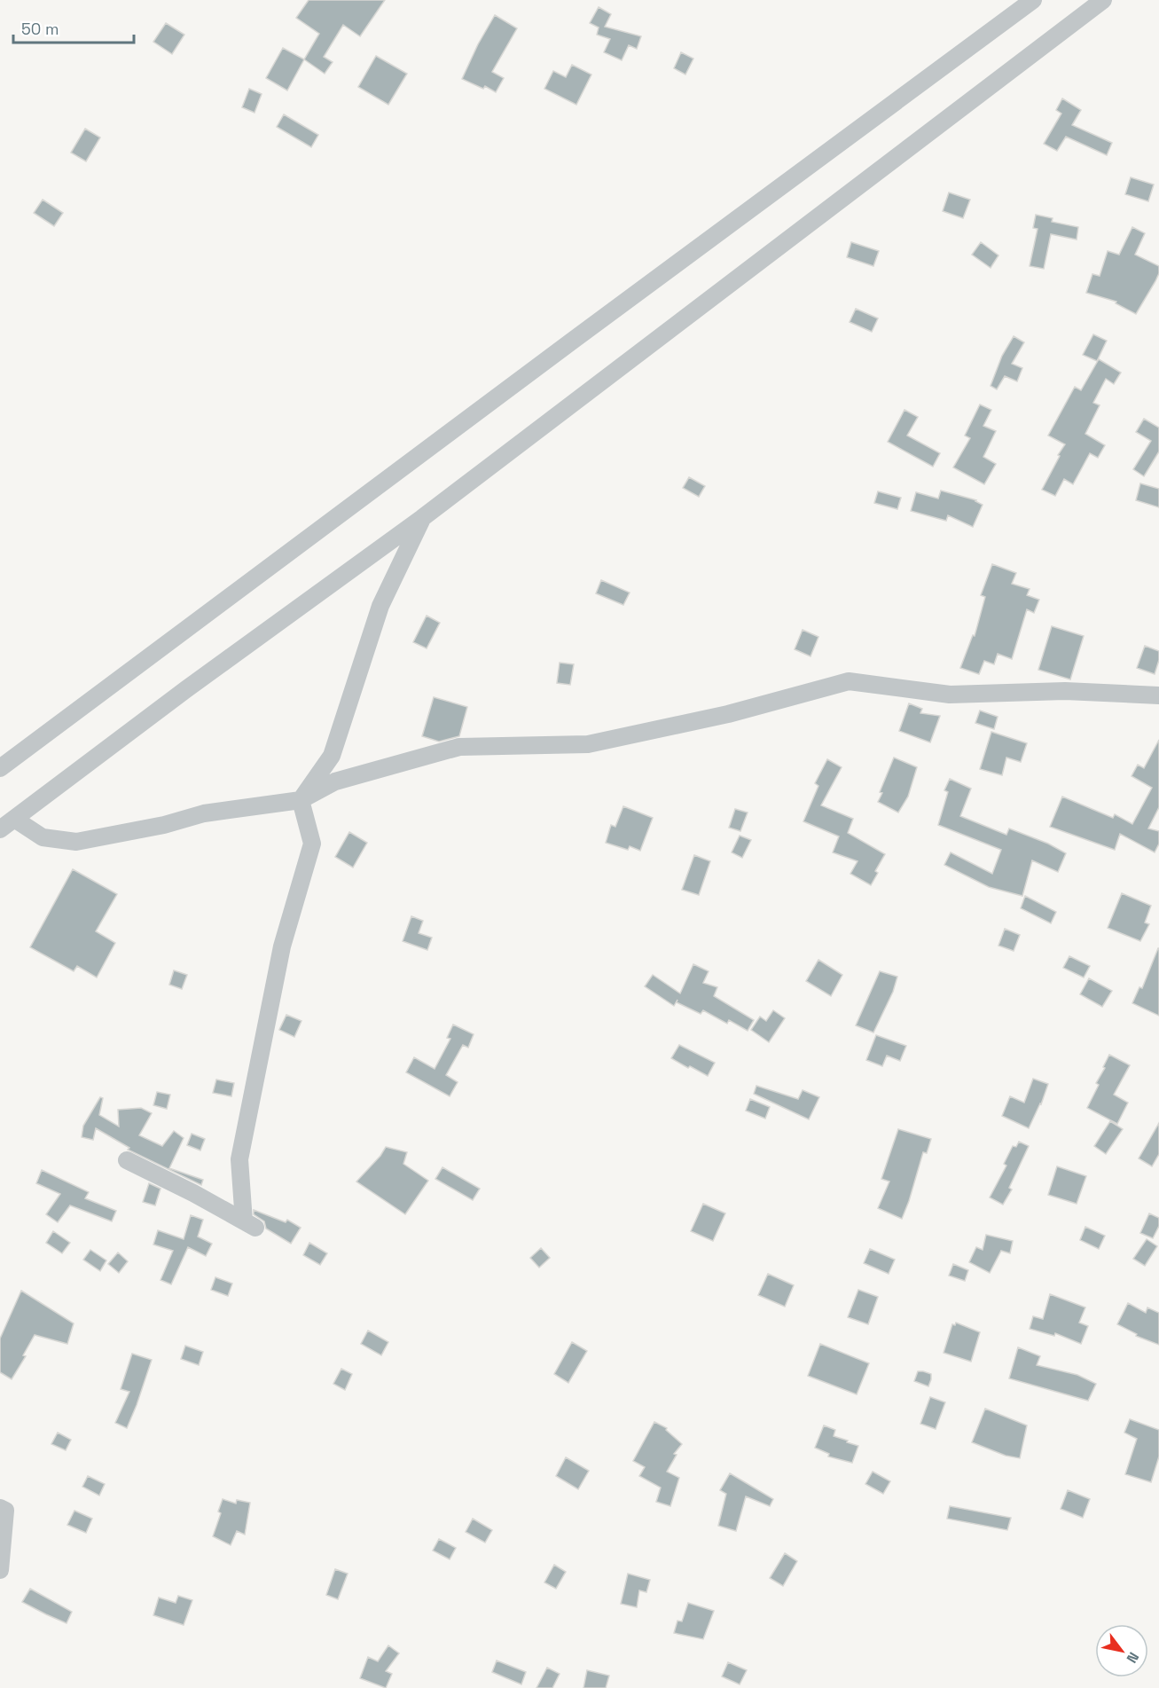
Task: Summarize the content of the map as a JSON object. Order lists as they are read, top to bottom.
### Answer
{
  "scale_bar": "50 m",
  "north": "bottom right"
}
